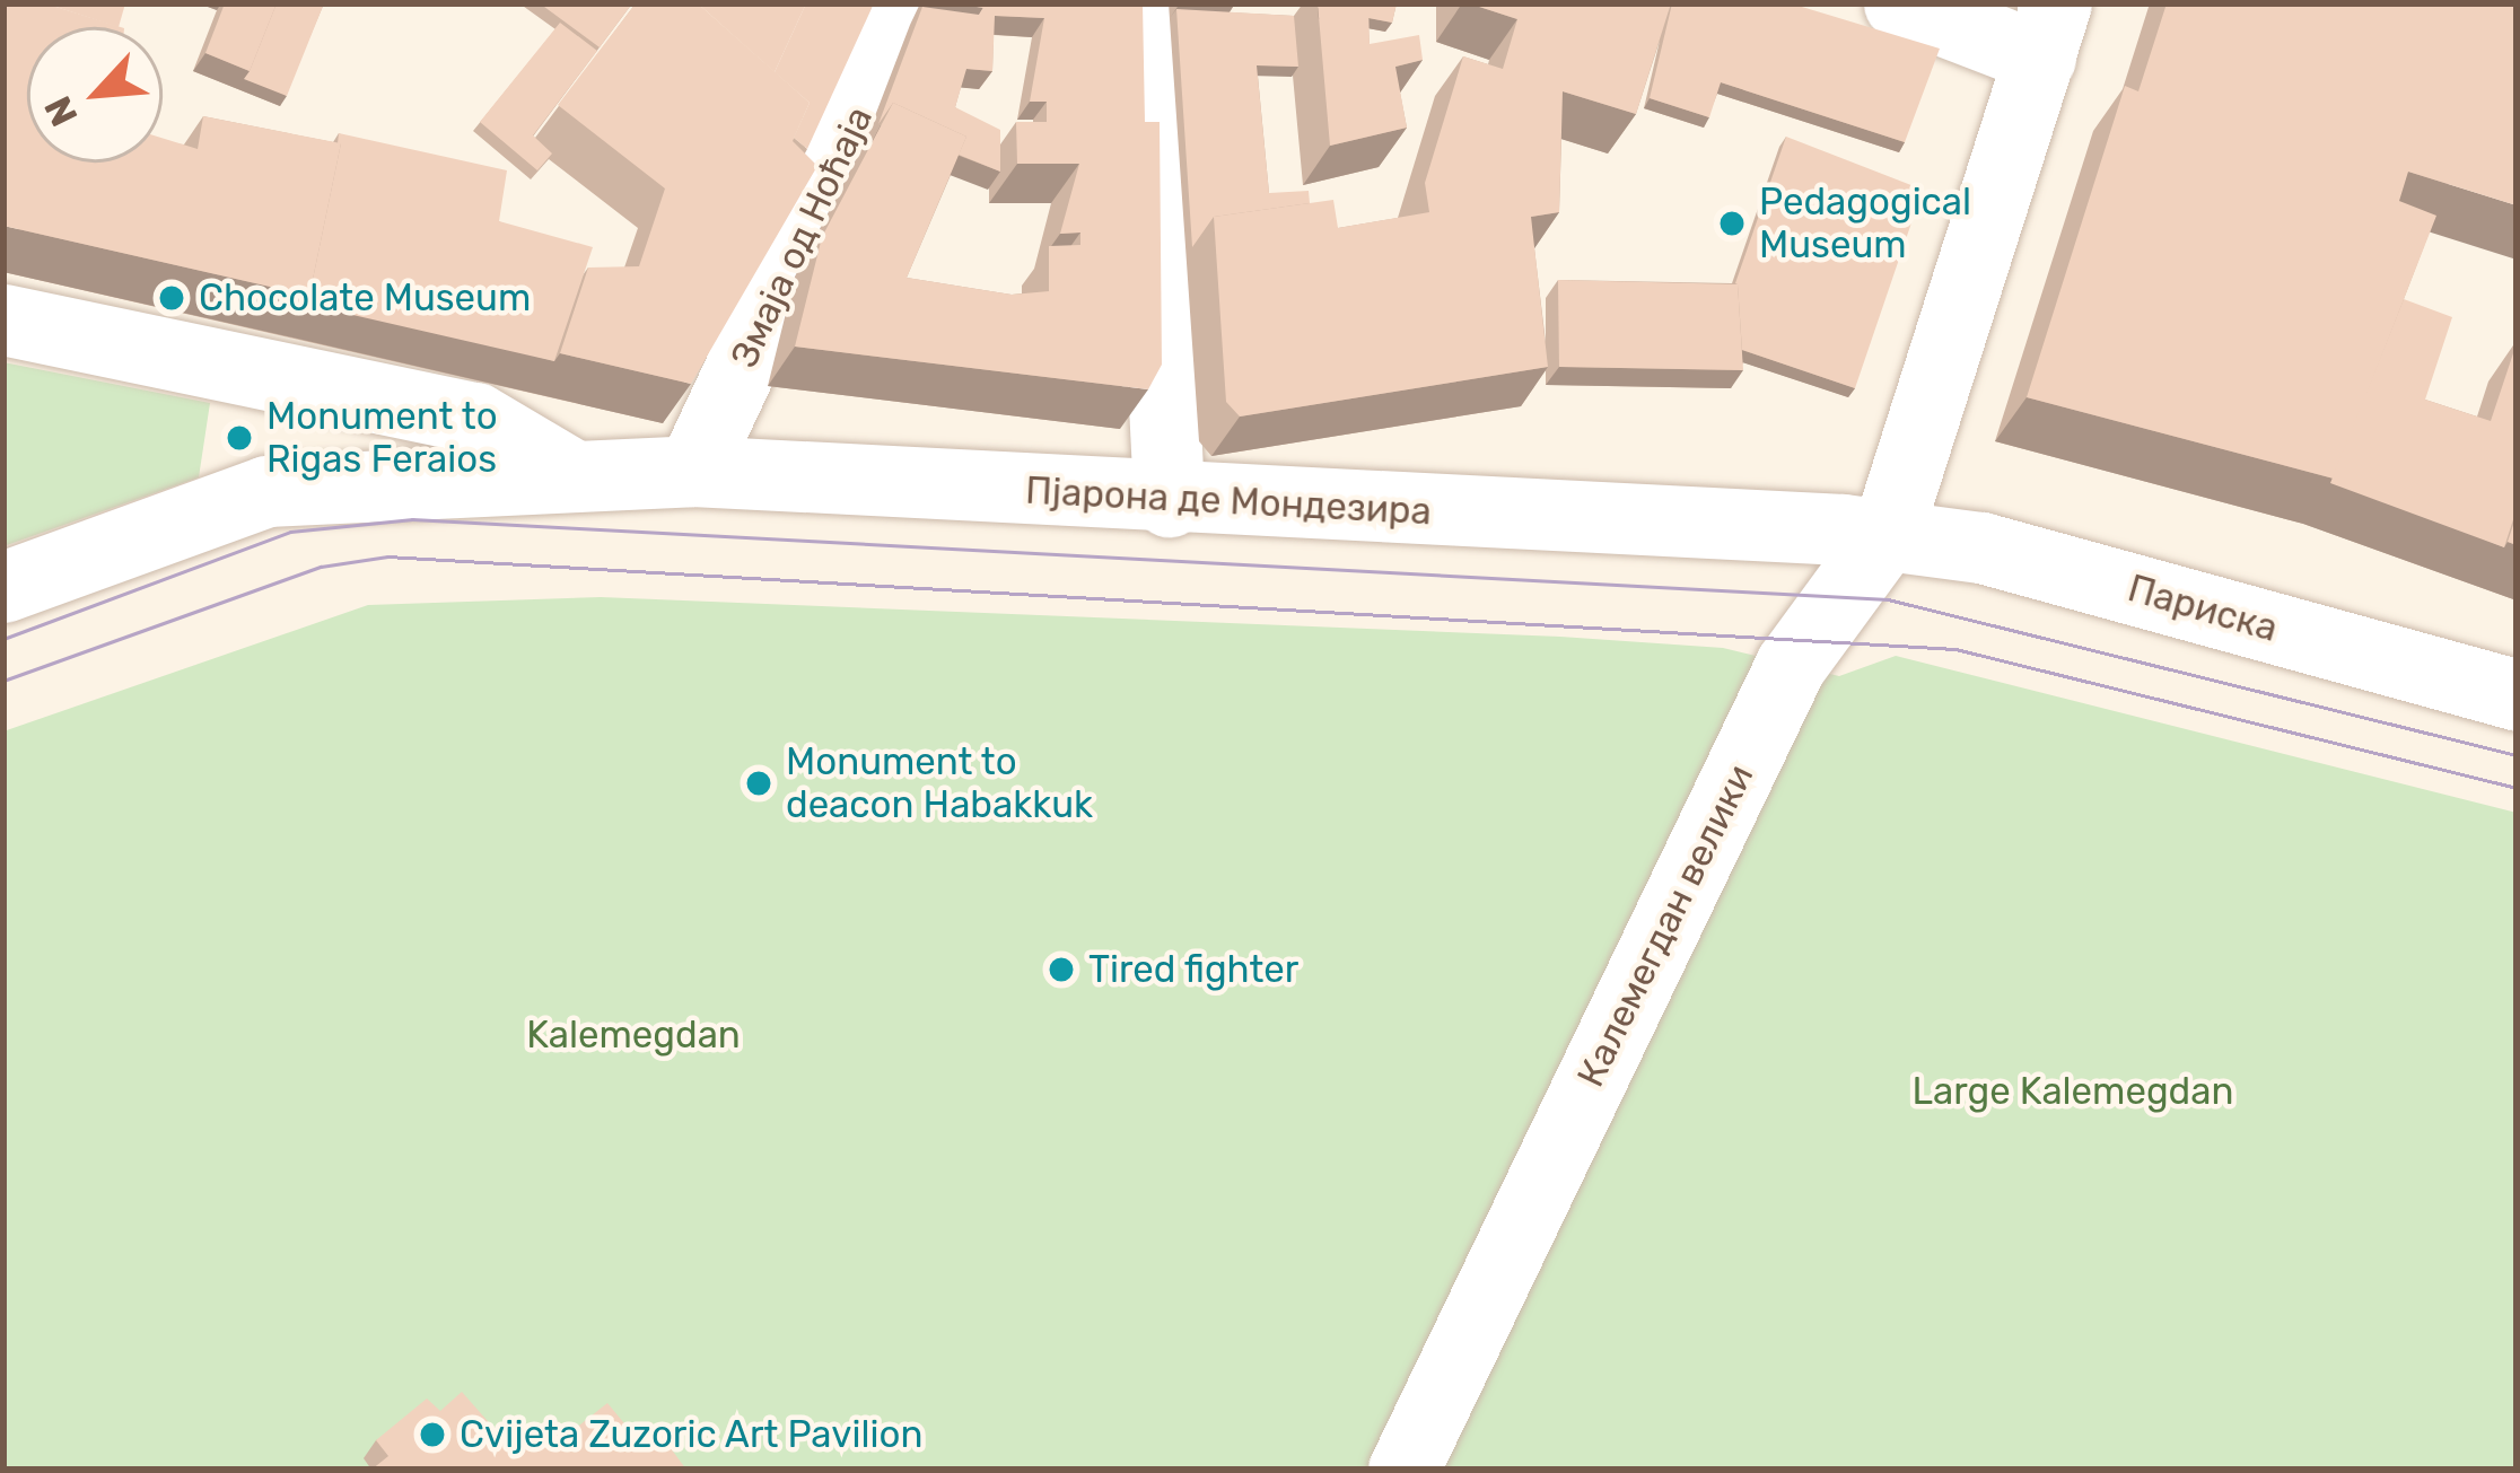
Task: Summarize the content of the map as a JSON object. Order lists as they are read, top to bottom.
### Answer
{
  "streets": {
    "street": [
      "Змаја од Ноћаја",
      "Пјарона де Мондезира",
      "Париска",
      "Калемегдан велики"
    ]
  },
  "crossings": [
    ["Змаја од Ноћаја", "Пјарона де Мондезира"],
    ["Пјарона де Мондезира", "Париска"],
    ["Пјарона де Мондезира", "Калемегдан велики"],
    ["Париска", "Калемегдан велики"]
  ],
  "parks": ["Kalemegdan", "Large Kalemegdan"],
  "places": [
    "Pedagogical Museum",
    "Chocolate Museum",
    "Monument to Rigas Feraios",
    "Monument to deacon Habakkuk",
    "Tired fighter",
    "Cvijeta Zuzoric Art Pavilion"
  ],
  "north": "bottom left"
}
